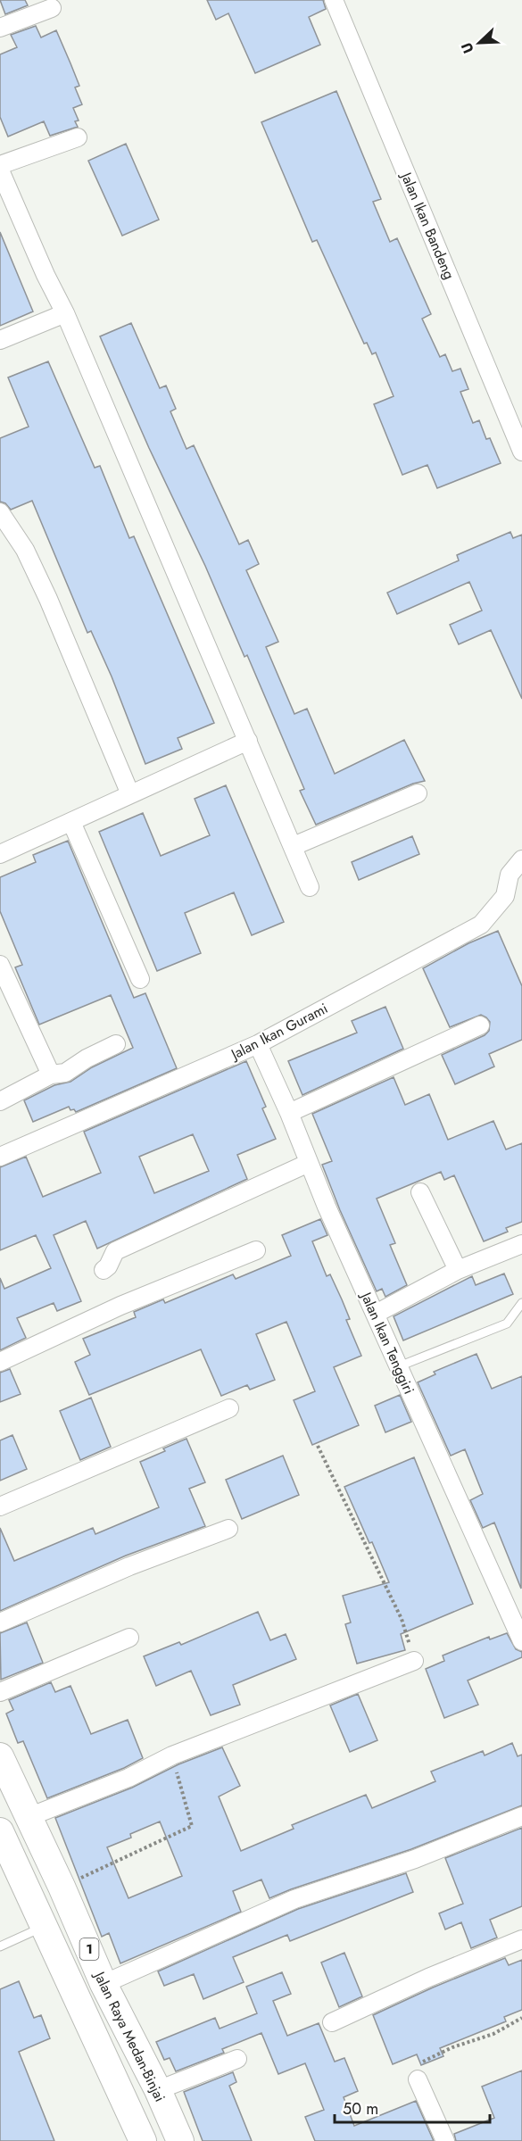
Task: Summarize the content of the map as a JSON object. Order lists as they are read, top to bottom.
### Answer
{
  "streets": {
    "main road": ["1", "Jalan Raya Medan-Binjai"],
    "street": ["Jalan Ikan Bandeng", "Jalan Ikan Gurami", "Jalan Ikan Tenggiri"]
  },
  "crossings": [
    ["Jalan Ikan Gurami", "Jalan Ikan Tenggiri"]
  ],
  "scale_bar": "50 m",
  "north": "bottom left"
}
